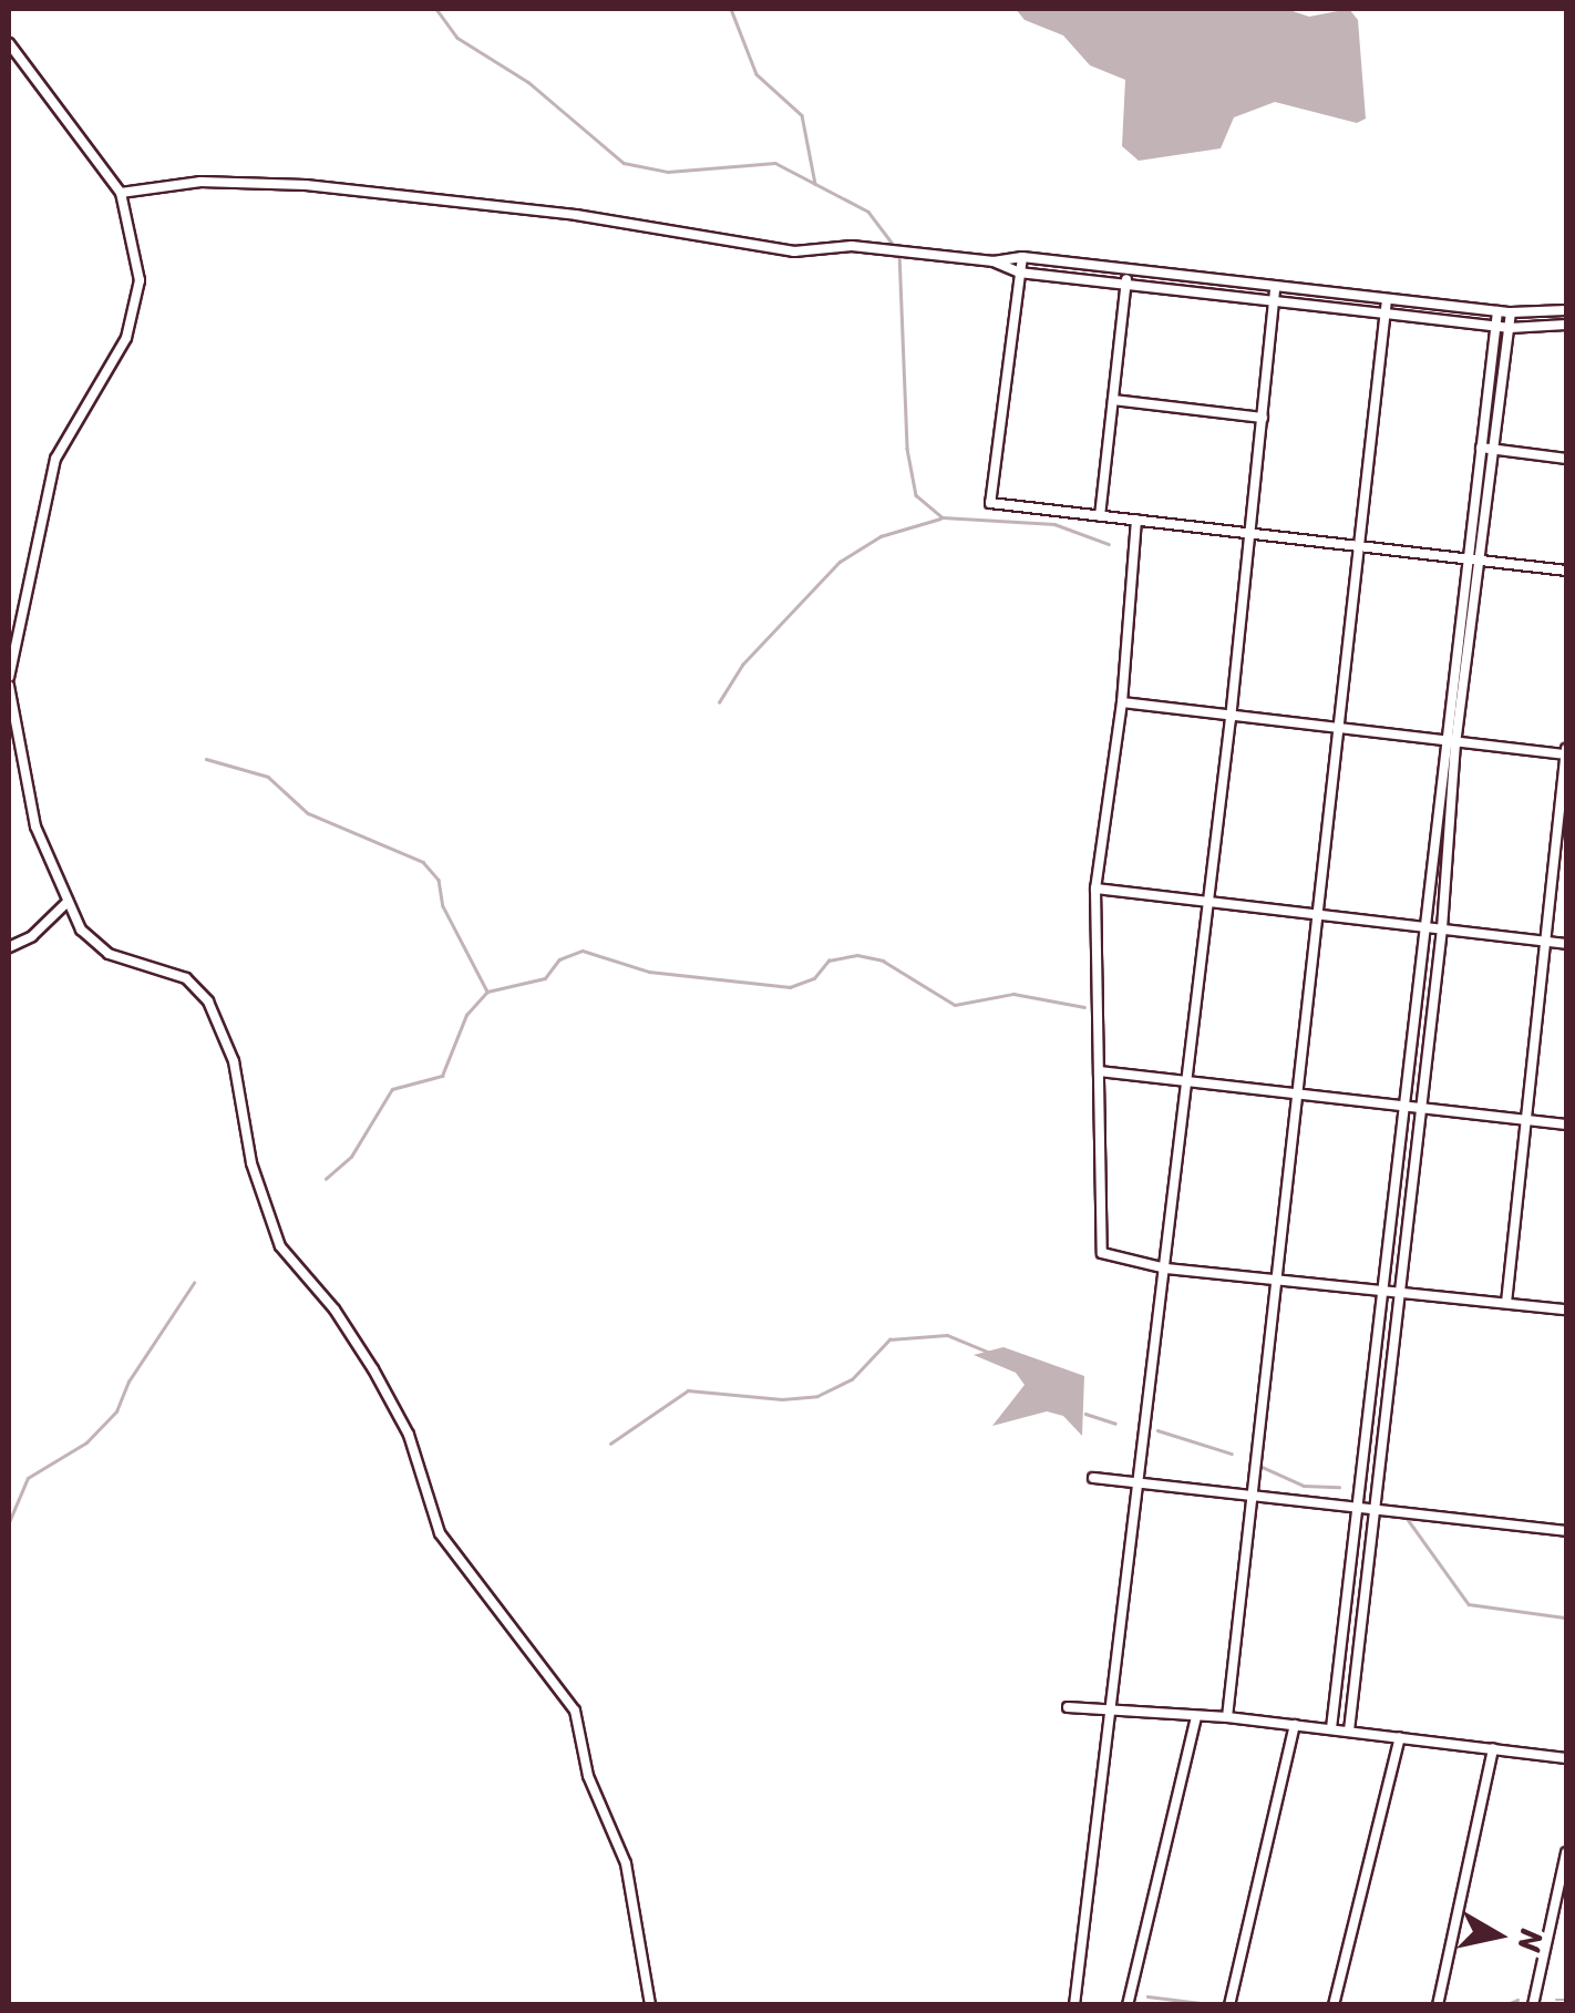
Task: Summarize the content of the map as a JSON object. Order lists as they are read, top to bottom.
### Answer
{
  "north": "right"
}
